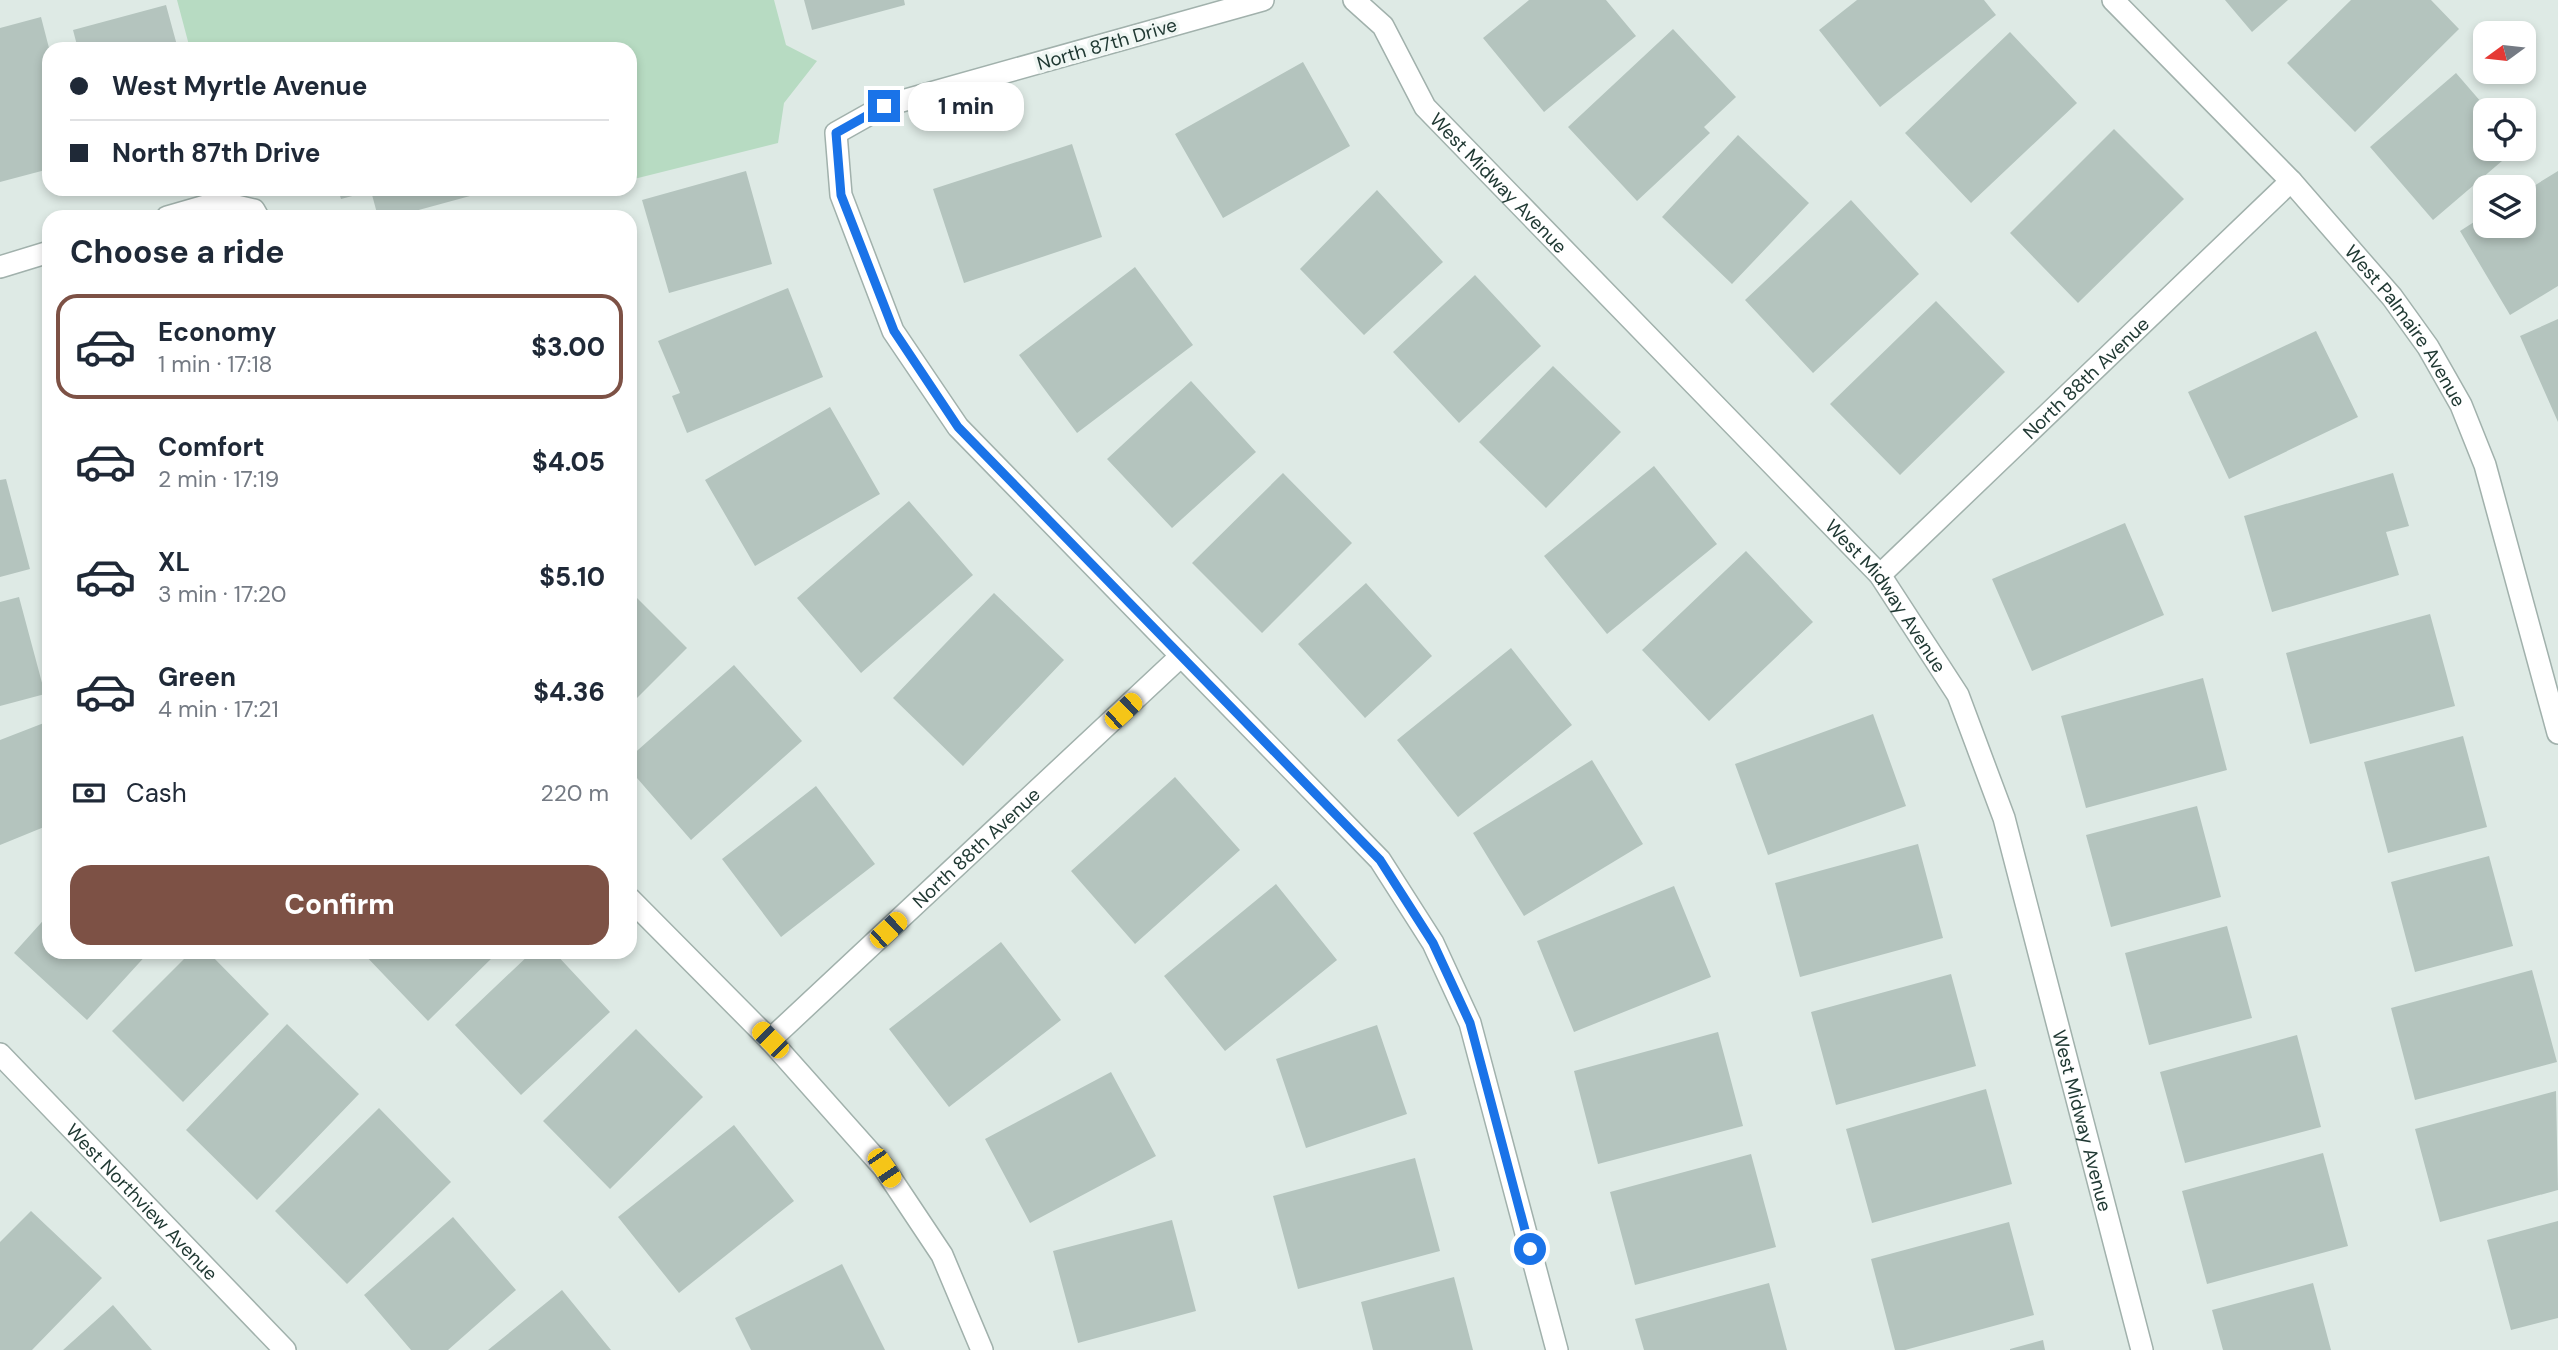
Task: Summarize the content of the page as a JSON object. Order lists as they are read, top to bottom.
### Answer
{
  "streets": {
    "street": [
      "North 87th Drive",
      "West Midway Avenue",
      "West Palmaire Avenue",
      "North 88th Avenue",
      "West Northview Avenue"
    ]
  },
  "crossings": [
    ["North 87th Drive", "North 88th Avenue"],
    ["West Midway Avenue", "North 88th Avenue"],
    ["West Palmaire Avenue", "North 88th Avenue"]
  ],
  "north": "left",
  "page": {
    "banner": ["West Myrtle Avenue", "North 87th Drive"],
    "bubble": "1 min",
    "heading": "Choose a ride",
    "list": [
      {
        "name": "Economy",
        "note": "1 min · 17:18",
        "value": "$3.00"
      },
      {
        "name": "Comfort",
        "note": "2 min · 17:19",
        "value": "$4.05"
      },
      {
        "name": "XL",
        "note": "3 min · 17:20",
        "value": "$5.10"
      },
      {
        "name": "Green",
        "note": "4 min · 17:21",
        "value": "$4.36"
      }
    ],
    "pay": ["Cash", "220 m"],
    "buttons": "Confirm"
  }
}
